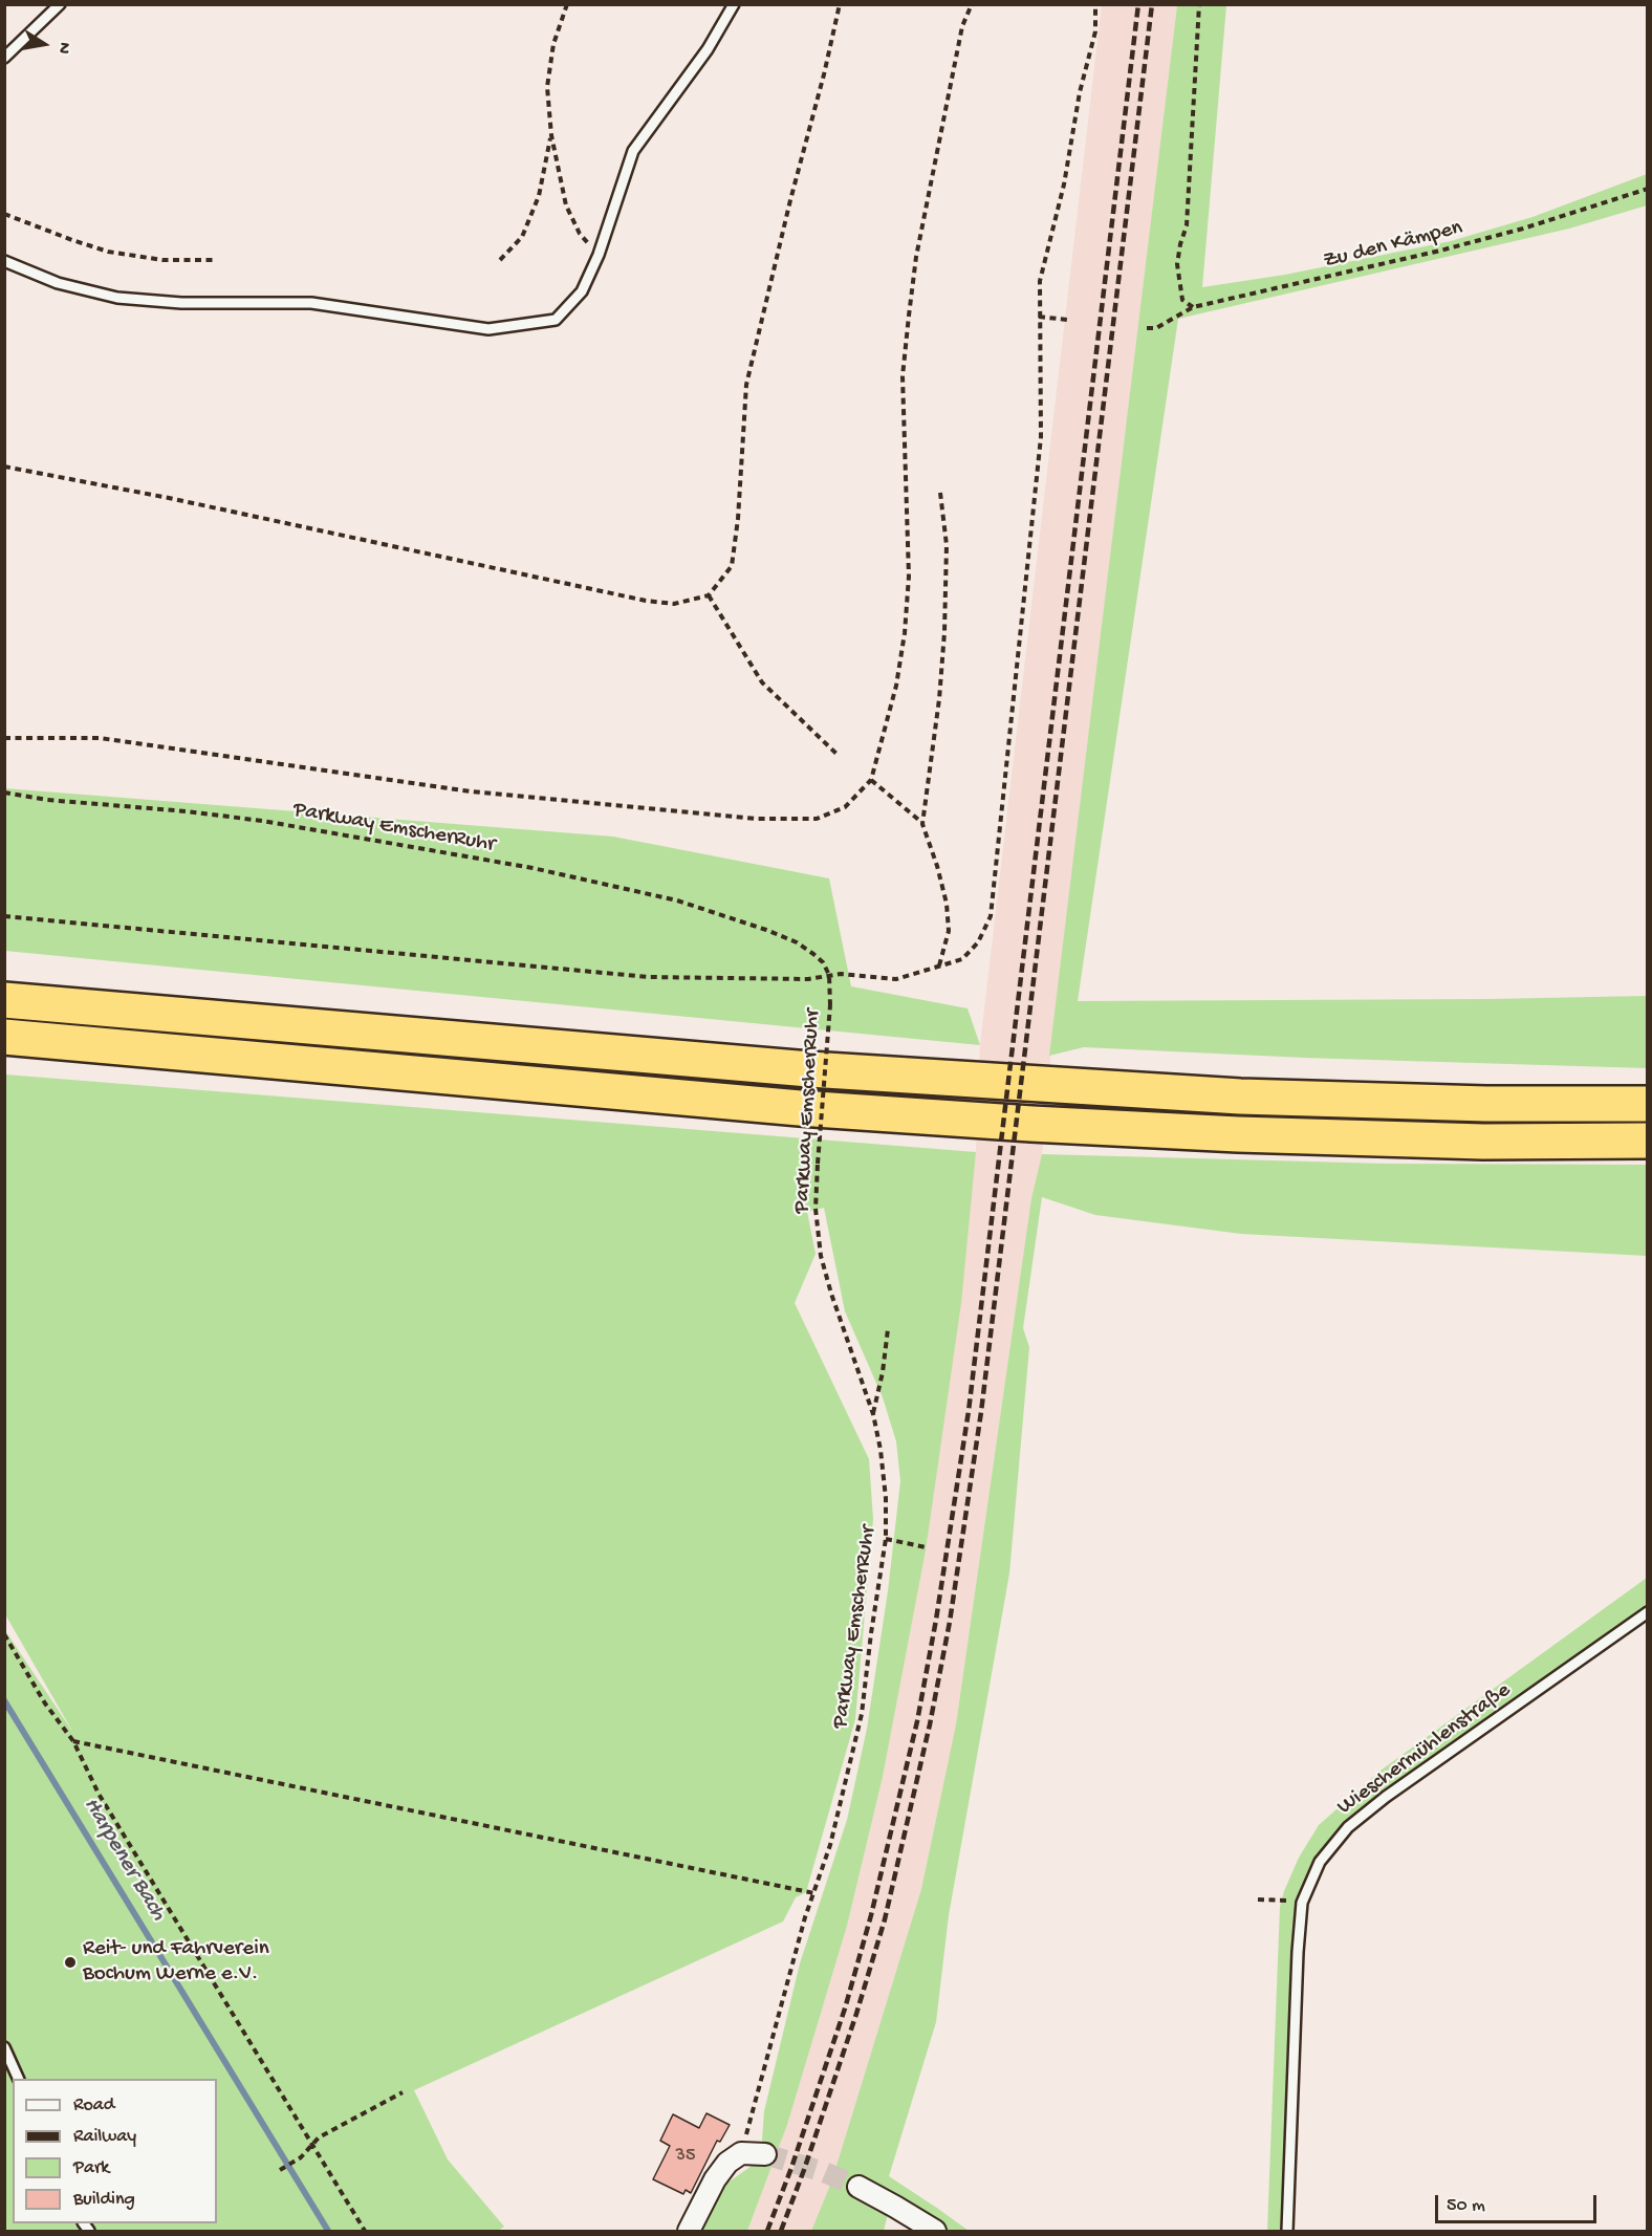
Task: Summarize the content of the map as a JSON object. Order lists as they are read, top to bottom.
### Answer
{
  "streets": {
    "lane": ["Wieschermühlenstraße"],
    "path": ["Zu den Kämpen", "Parkway EmscherRuhr"]
  },
  "water": ["Harpener Bach"],
  "places": ["Reit- und Fahrverein Bochum Werne e.V."],
  "house_numbers": ["35"],
  "legend": [
    "Road",
    "Railway",
    "Park",
    "Building"
  ],
  "scale_bar": "50 m",
  "north": "right"
}
